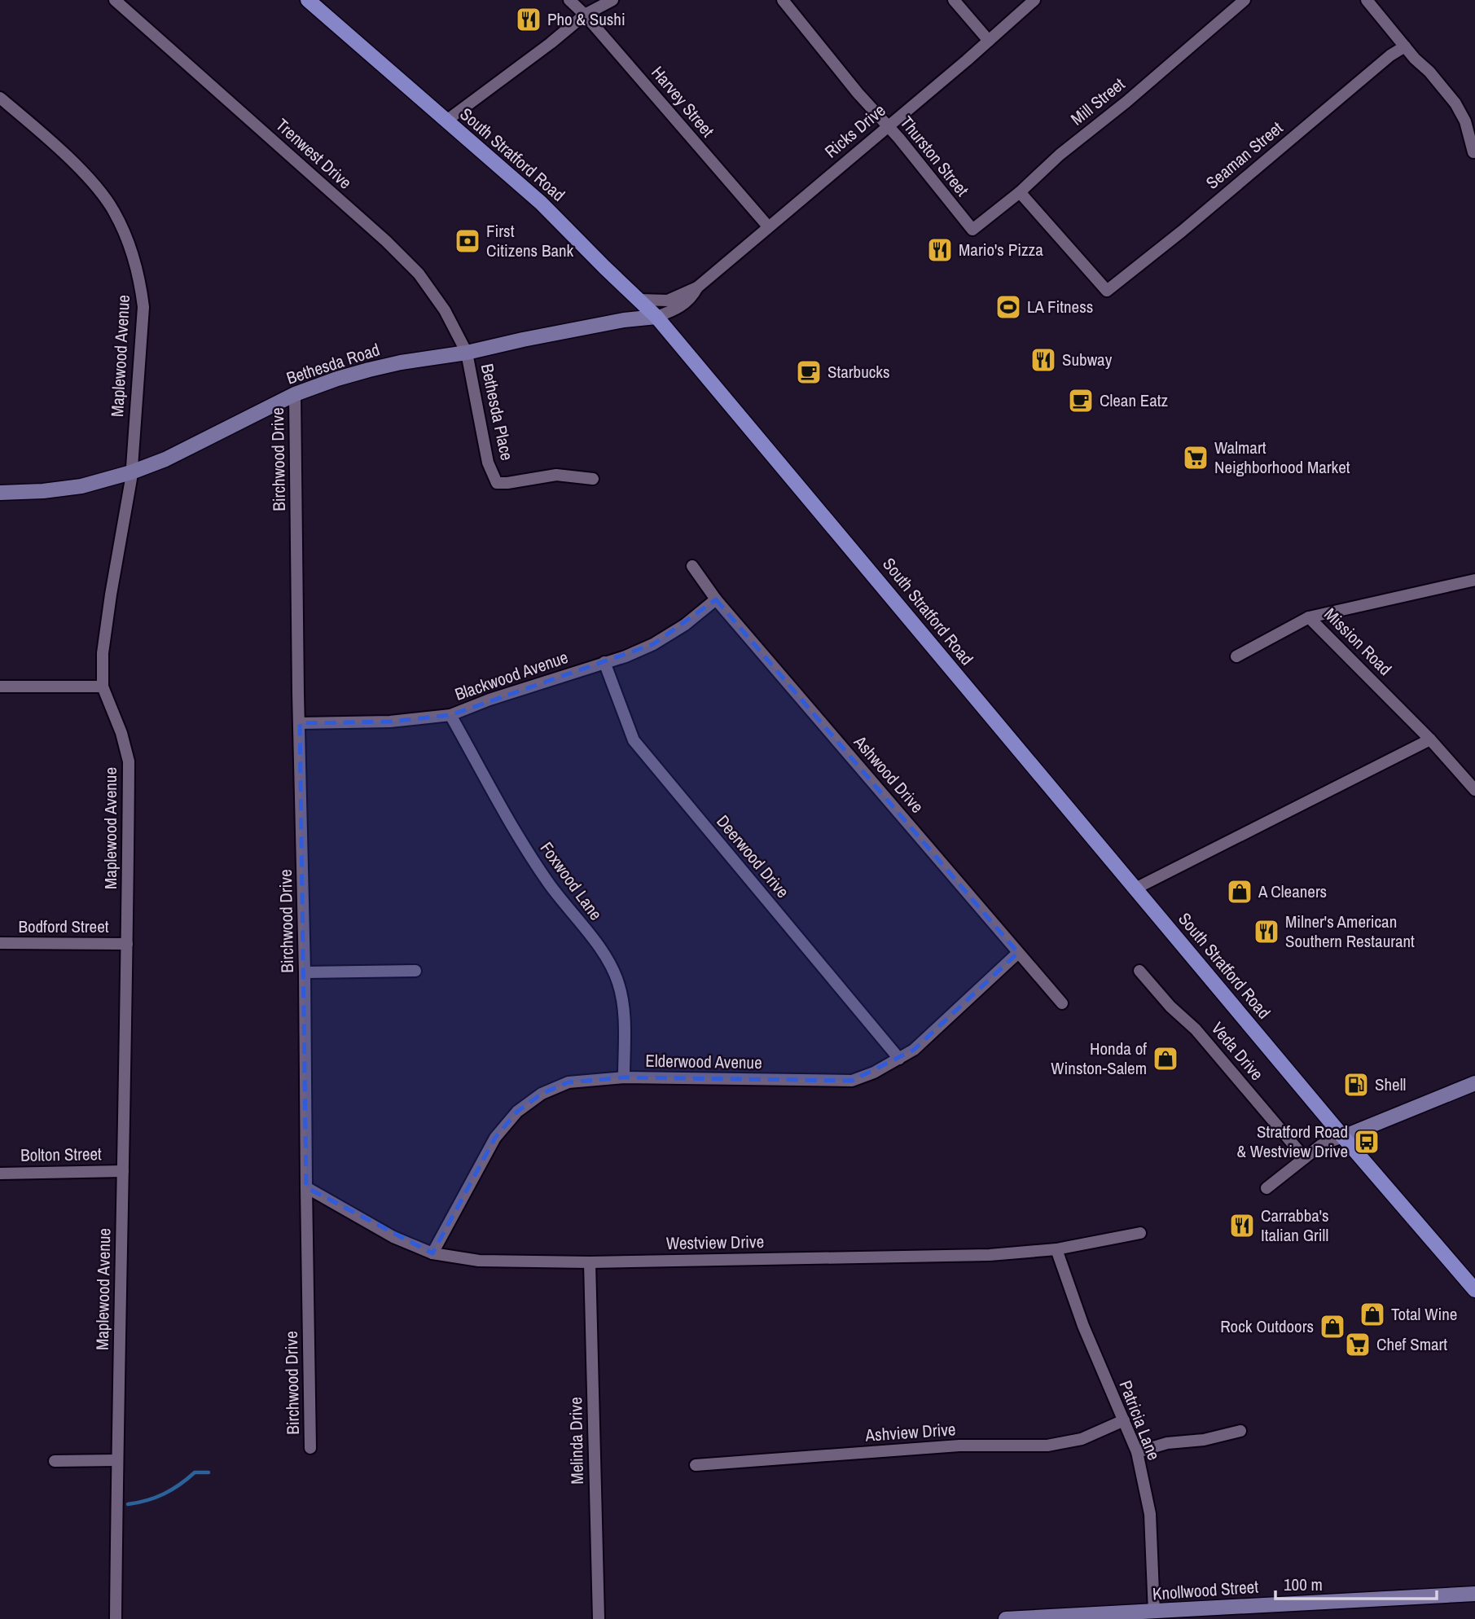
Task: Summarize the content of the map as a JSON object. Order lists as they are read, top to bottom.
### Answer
{
  "streets": {
    "main road": ["South Stratford Road"],
    "street": [
      "Harvey Street",
      "Mill Street",
      "Ricks Drive",
      "Trenwest Drive",
      "Seaman Street",
      "Thurston Street",
      "Maplewood Avenue",
      "Bethesda Road",
      "Bethesda Place",
      "Birchwood Drive",
      "Mission Road",
      "Blackwood Avenue",
      "Ashwood Drive",
      "Deerwood Drive",
      "Foxwood Lane",
      "Bodford Street",
      "Veda Drive",
      "Elderwood Avenue",
      "Bolton Street",
      "Westview Drive",
      "Patricia Lane",
      "Ashview Drive",
      "Melinda Drive",
      "Knollwood Street"
    ]
  },
  "crossings": [
    ["Harvey Street", "Ricks Drive"],
    ["Mill Street", "Seaman Street"],
    ["Mill Street", "Thurston Street"],
    ["Ricks Drive", "South Stratford Road"],
    ["Ricks Drive", "Thurston Street"],
    ["Ricks Drive", "Bethesda Road"],
    ["Trenwest Drive", "Bethesda Road"],
    ["Trenwest Drive", "Bethesda Place"],
    ["South Stratford Road", "Bethesda Road"],
    ["Maplewood Avenue", "Bethesda Road"],
    ["Maplewood Avenue", "Bodford Street"],
    ["Maplewood Avenue", "Bolton Street"],
    ["Bethesda Road", "Bethesda Place"],
    ["Bethesda Road", "Birchwood Drive"],
    ["Birchwood Drive", "Blackwood Avenue"],
    ["Birchwood Drive", "Westview Drive"],
    ["Blackwood Avenue", "Ashwood Drive"],
    ["Blackwood Avenue", "Deerwood Drive"],
    ["Blackwood Avenue", "Foxwood Lane"],
    ["Ashwood Drive", "Elderwood Avenue"],
    ["Deerwood Drive", "Elderwood Avenue"],
    ["Foxwood Lane", "Elderwood Avenue"],
    ["Elderwood Avenue", "Westview Drive"],
    ["Westview Drive", "Patricia Lane"],
    ["Westview Drive", "Melinda Drive"],
    ["Patricia Lane", "Ashview Drive"],
    ["Patricia Lane", "Knollwood Street"]
  ],
  "places": {
    "restaurant": [
      "Pho & Sushi",
      "Mario's Pizza",
      "Subway",
      "Milner's American Southern Restaurant",
      "Carrabba's Italian Grill"
    ],
    "bank": ["First Citizens Bank"],
    "sports": ["LA Fitness"],
    "cafe": ["Starbucks", "Clean Eatz"],
    "supermarket": ["Walmart Neighborhood Market", "Chef Smart"],
    "shop": [
      "A Cleaners",
      "Honda of Winston-Salem",
      "Total Wine",
      "Rock Outdoors"
    ],
    "fuel station": ["Shell"],
    "bus stop": ["Stratford Road & Westview Drive"]
  },
  "scale_bar": "100 m"
}
